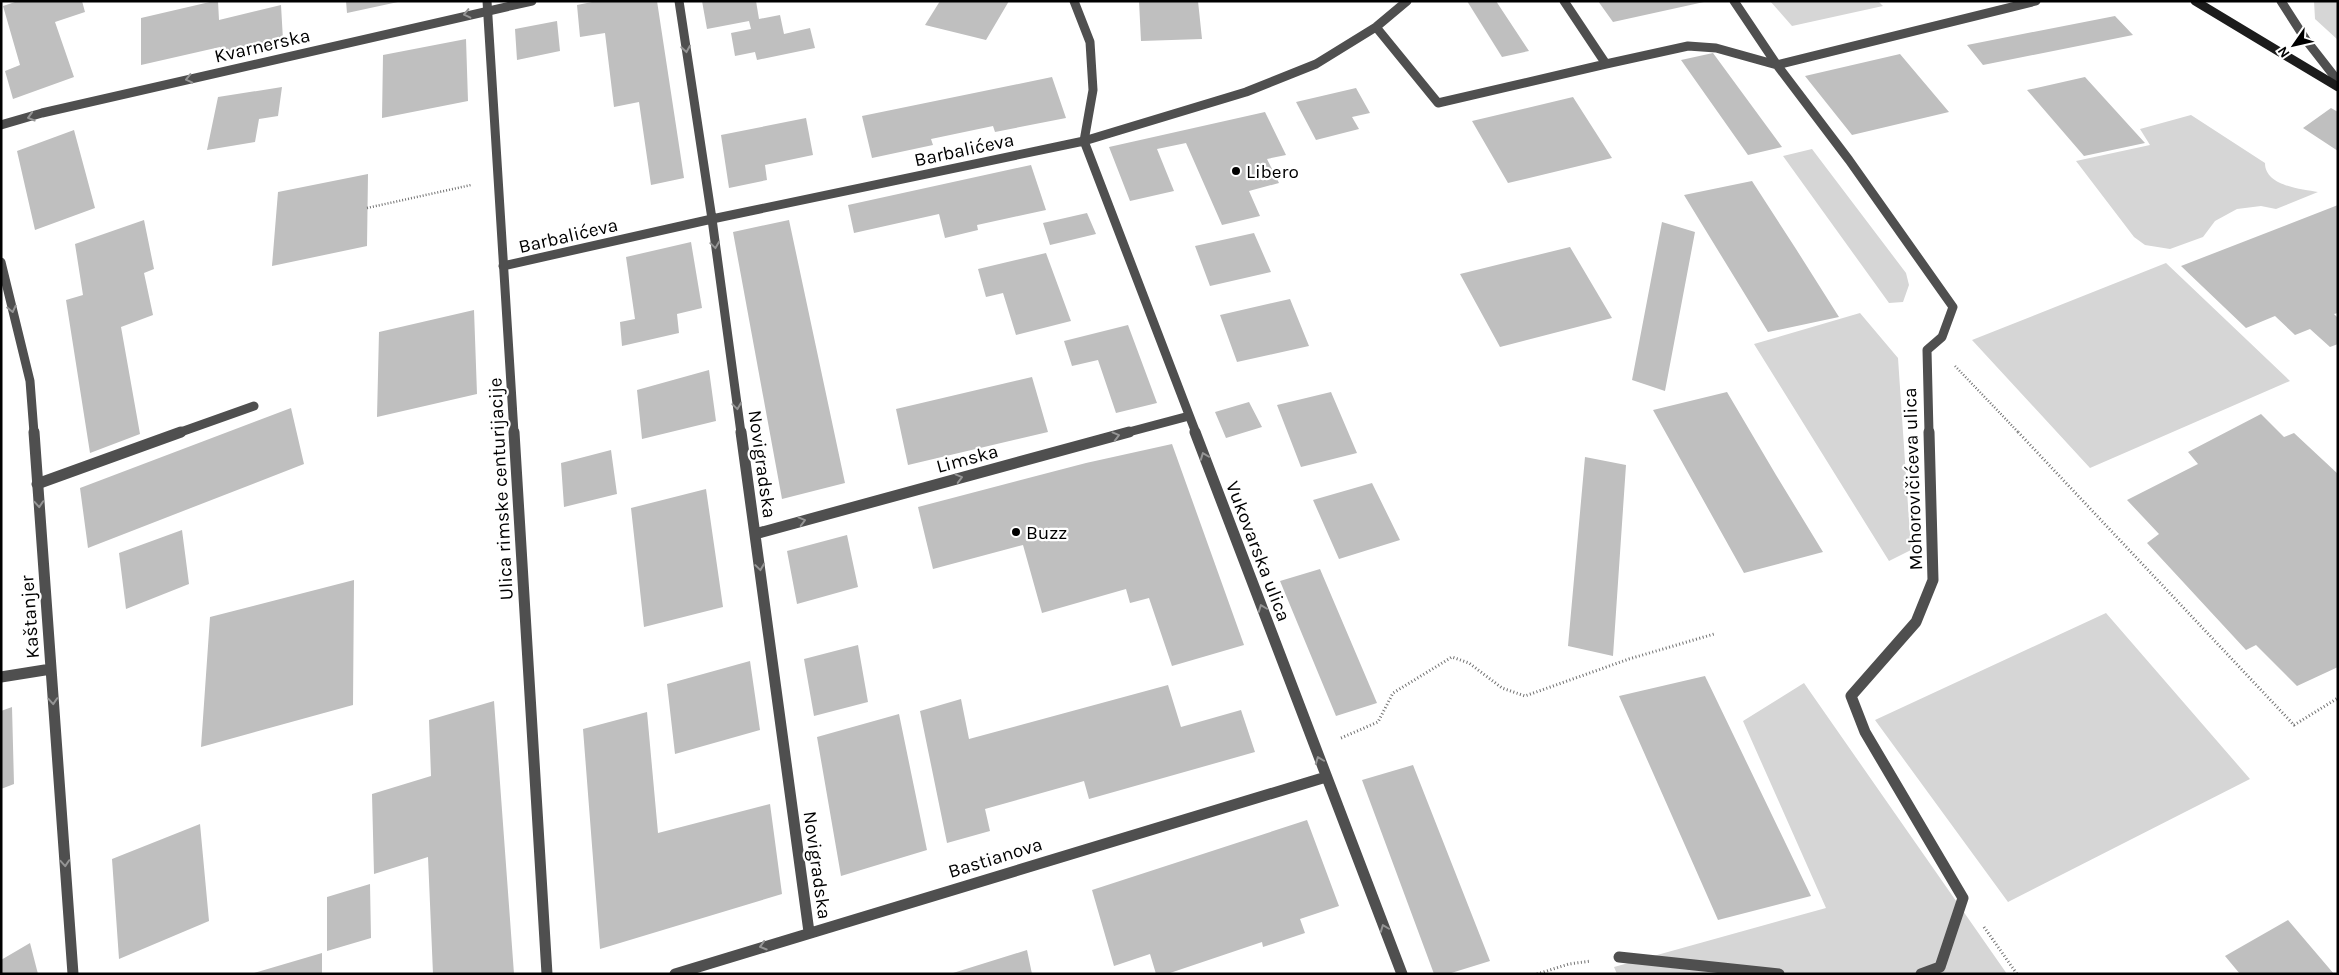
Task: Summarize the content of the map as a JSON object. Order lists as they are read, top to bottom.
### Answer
{
  "streets": {
    "street": [
      "Kvarnerska",
      "Barbalićeva",
      "Limska",
      "Novigradska",
      "Mohorovičićeva ulica",
      "Ulica rimske centurijacije",
      "Vukovarska ulica",
      "Kaštanjer",
      "Bastianova"
    ]
  },
  "crossings": [
    ["Kvarnerska", "Ulica rimske centurijacije"],
    ["Barbalićeva", "Novigradska"],
    ["Barbalićeva", "Ulica rimske centurijacije"],
    ["Barbalićeva", "Vukovarska ulica"],
    ["Limska", "Novigradska"],
    ["Limska", "Vukovarska ulica"],
    ["Novigradska", "Bastianova"],
    ["Vukovarska ulica", "Bastianova"]
  ],
  "one_way": [
    "Kvarnerska",
    "Limska",
    "Novigradska",
    "Vukovarska ulica",
    "Kaštanjer"
  ],
  "places": ["Libero", "Buzz"],
  "north": "bottom left"
}
